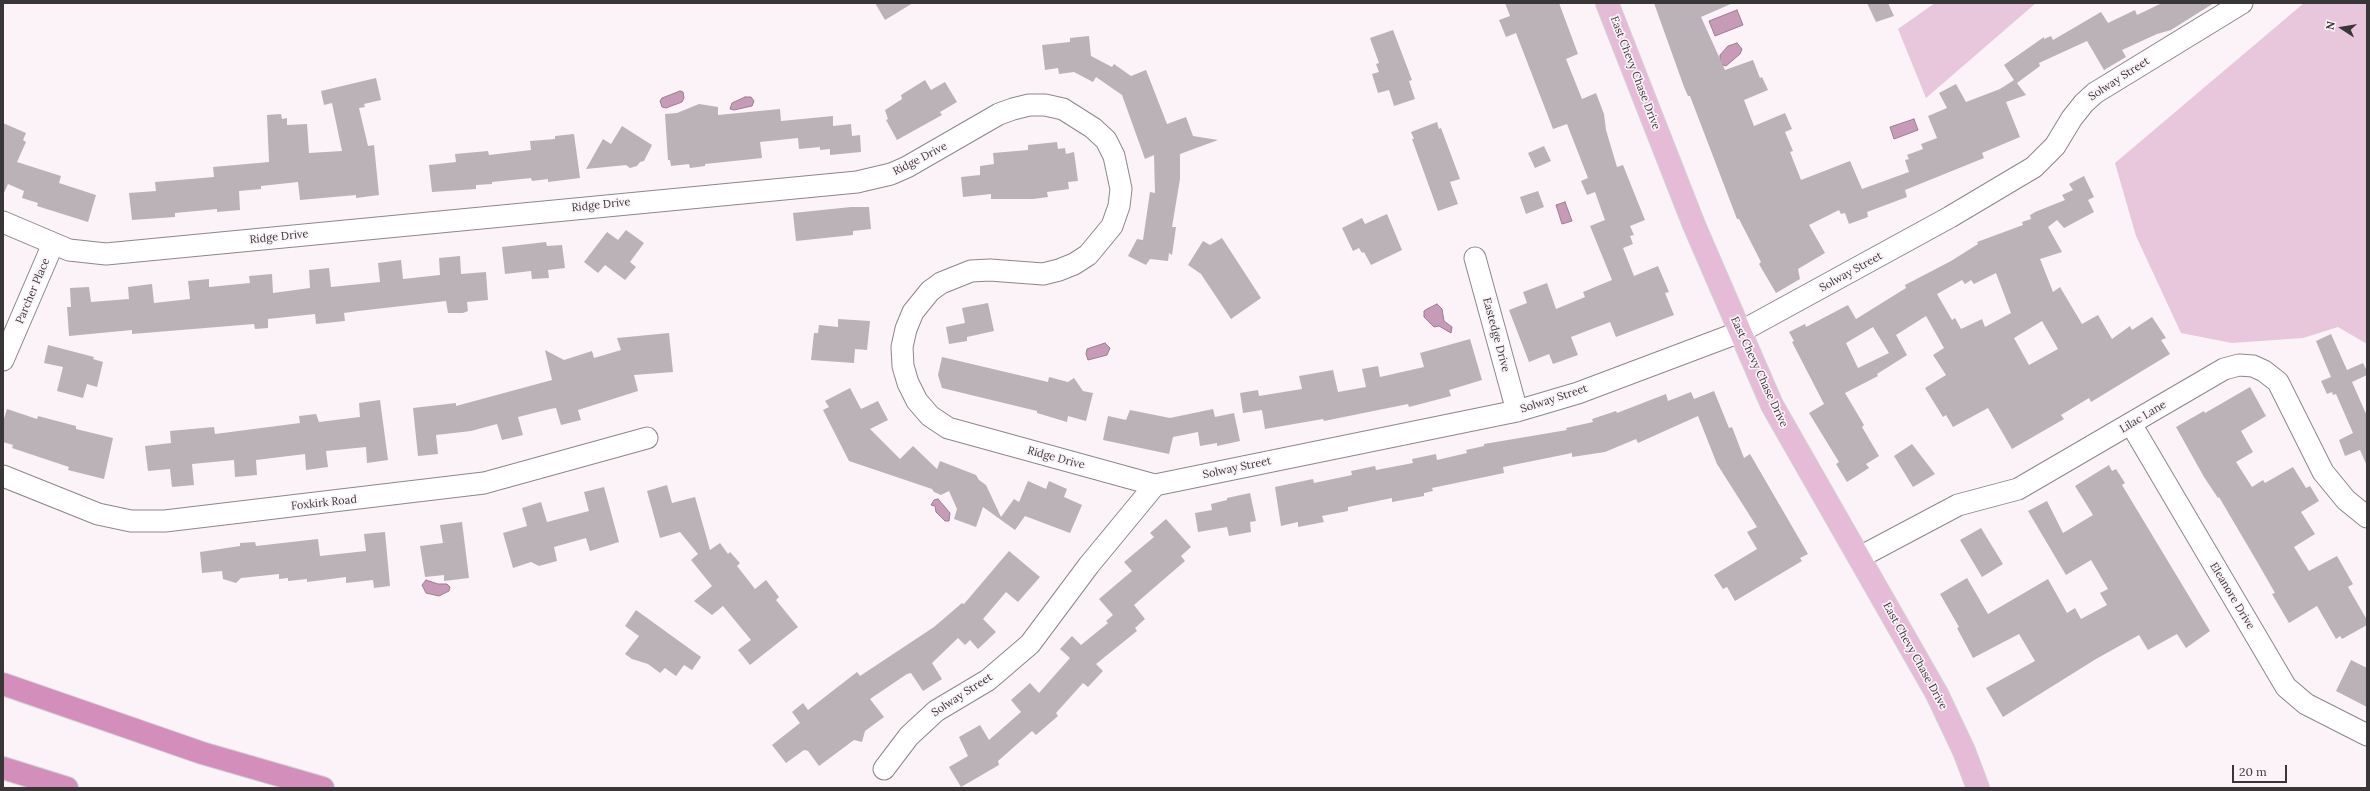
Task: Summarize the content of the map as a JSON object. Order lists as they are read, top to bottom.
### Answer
{
  "streets": {
    "main road": ["East Chevy Chase Drive"],
    "street": [
      "Solway Street",
      "Ridge Drive",
      "Parcher Place",
      "Eastedge Drive",
      "Lilac Lane",
      "Foxkirk Road",
      "Eleanore Drive"
    ]
  },
  "crossings": [
    ["East Chevy Chase Drive", "Solway Street"],
    ["East Chevy Chase Drive", "Lilac Lane"],
    ["Solway Street", "Ridge Drive"],
    ["Solway Street", "Eastedge Drive"],
    ["Ridge Drive", "Parcher Place"],
    ["Lilac Lane", "Eleanore Drive"]
  ],
  "scale_bar": "20 m",
  "north": "left"
}
